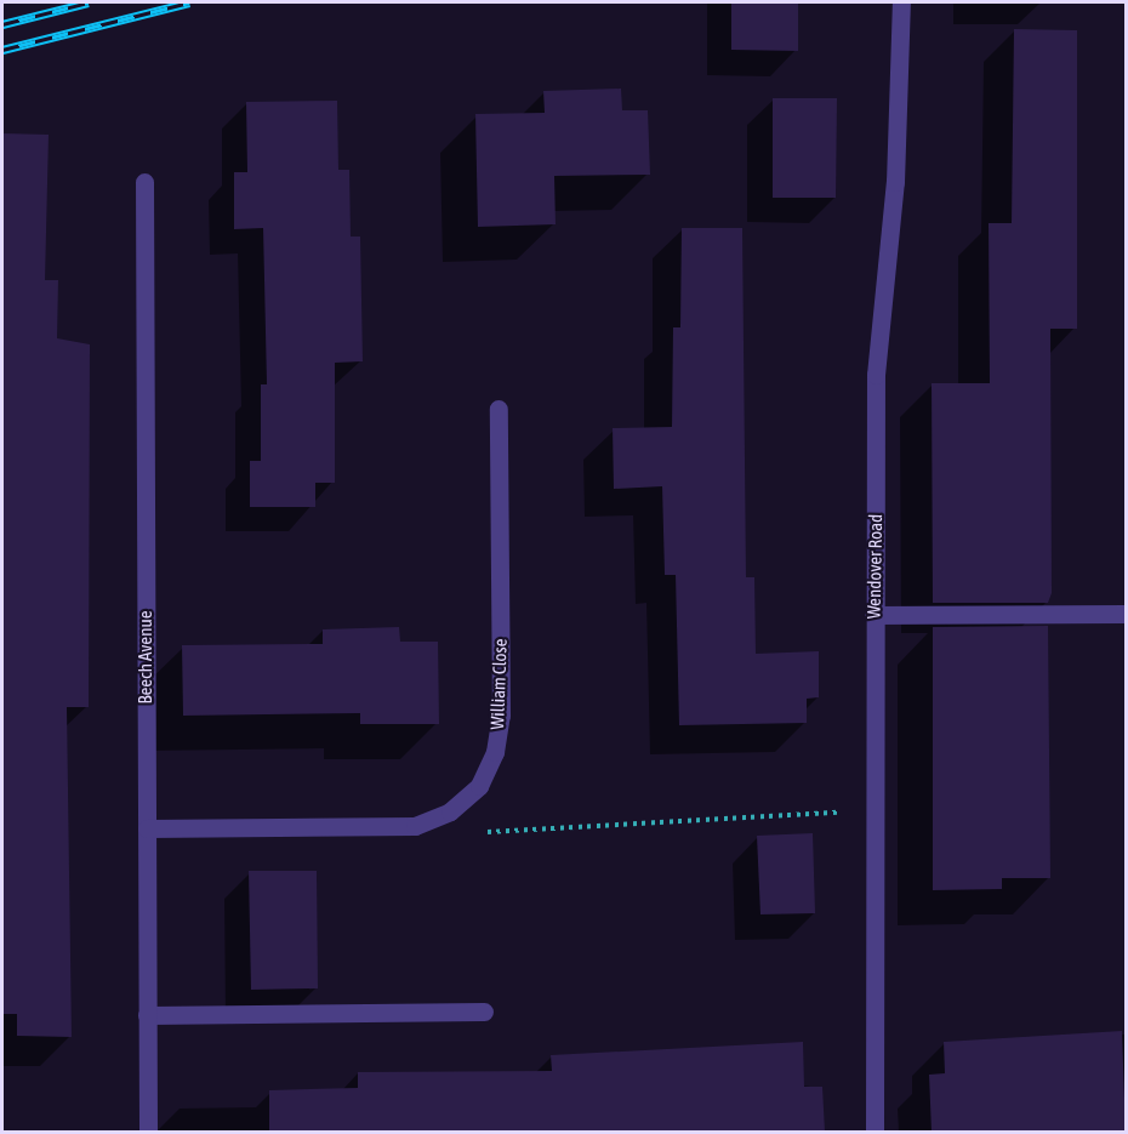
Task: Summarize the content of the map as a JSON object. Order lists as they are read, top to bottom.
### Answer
{
  "streets": {
    "street": ["Wendover Road", "Beech Avenue", "William Close"]
  },
  "crossings": [
    ["Beech Avenue", "William Close"]
  ]
}
